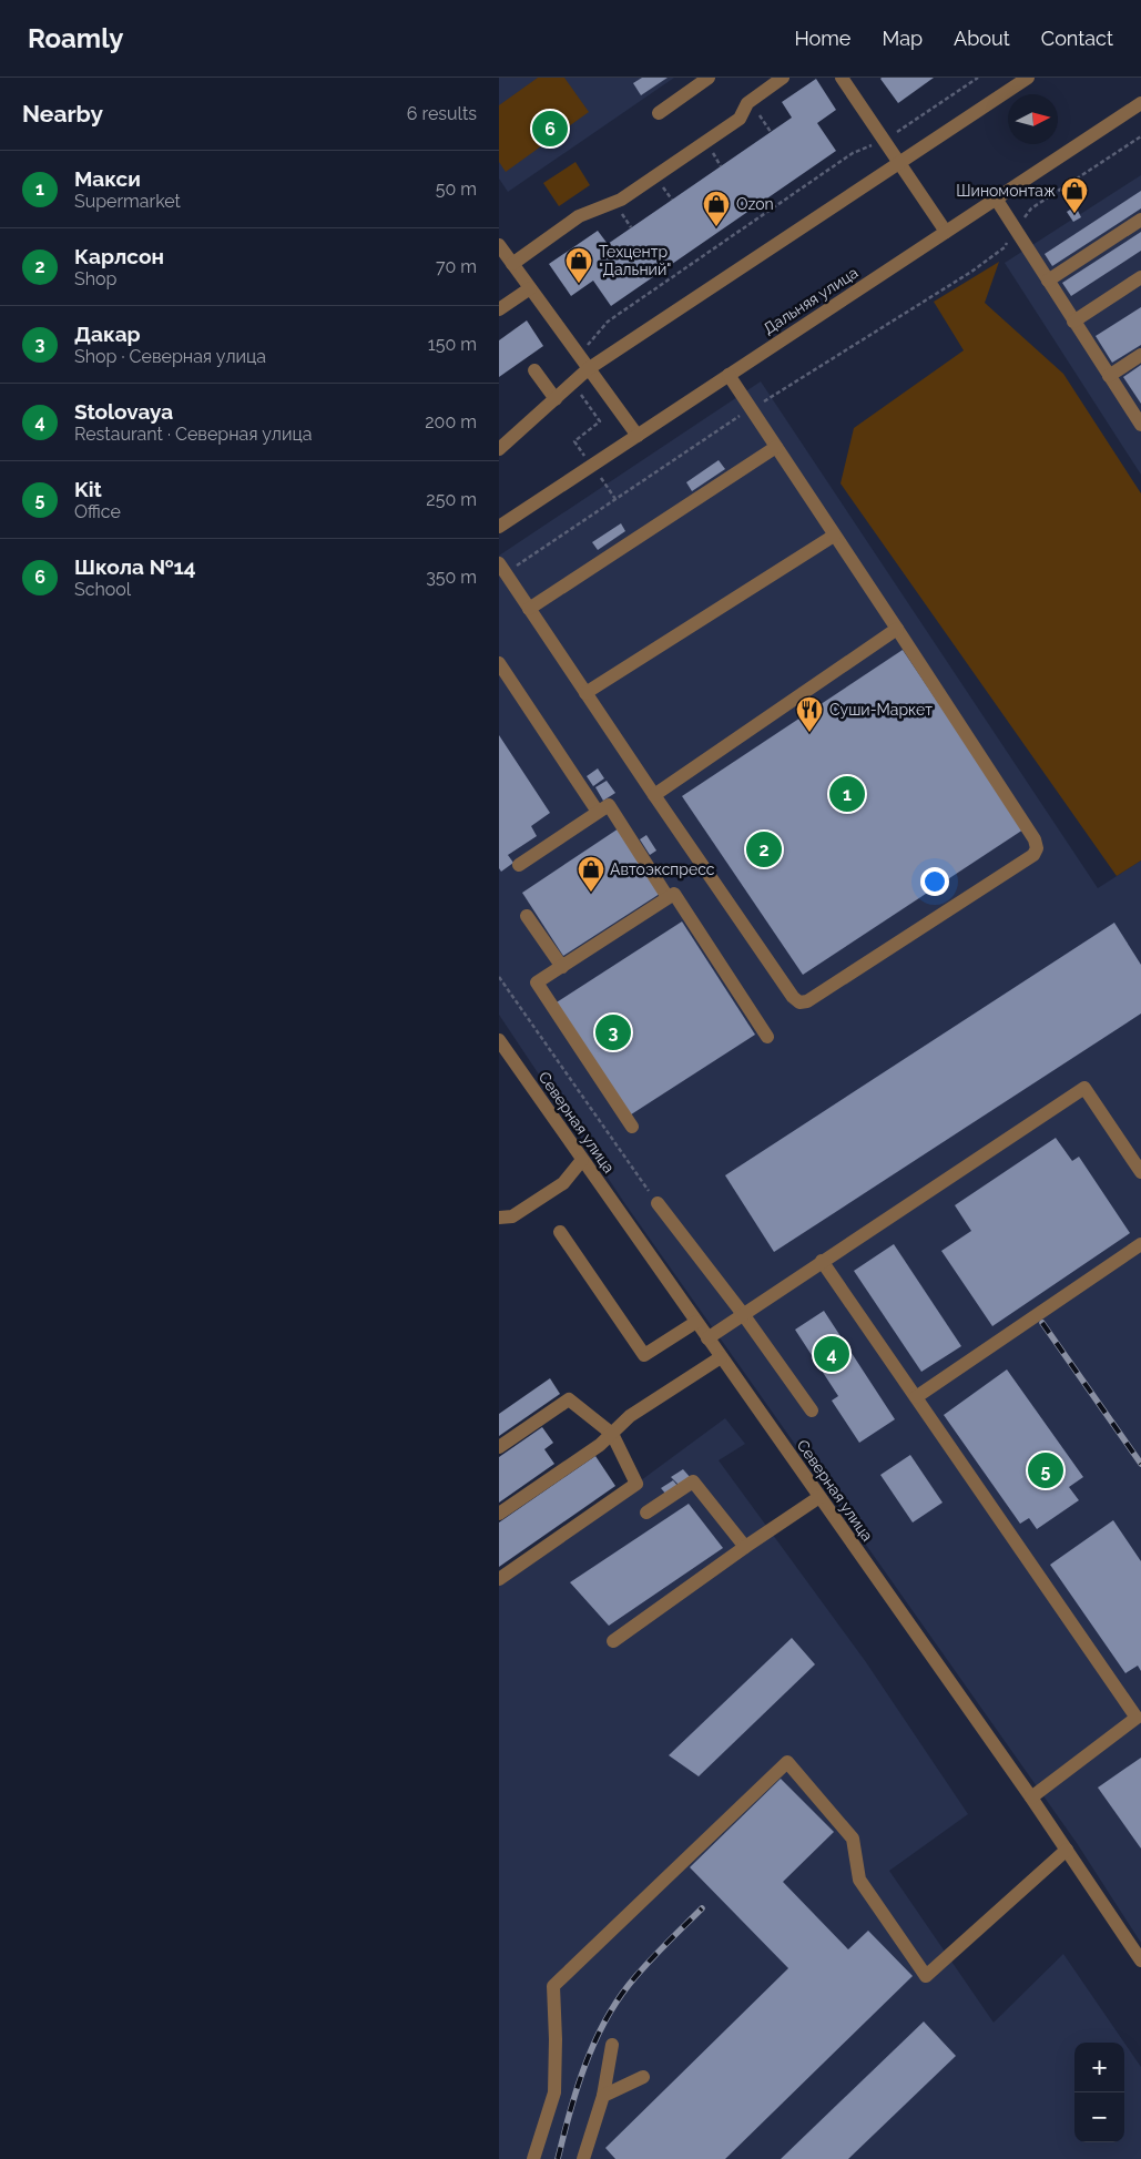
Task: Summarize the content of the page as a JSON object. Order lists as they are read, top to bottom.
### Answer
{
  "streets": {
    "street": ["Дальняя улица", "Северная улица"]
  },
  "places": {
    "shop": [
      "Шиномонтаж",
      "Ozon",
      "Техцентр \"Дальний\"",
      "Автоэкспресс"
    ],
    "restaurant": ["Суши-Маркет"]
  },
  "north": "right",
  "page": {
    "header": "Roamly",
    "nav": [
      "Home",
      "Map",
      "About",
      "Contact"
    ],
    "heading": ["Nearby", "6 results"],
    "pins": [
      "6",
      "1",
      "2",
      "3",
      "4",
      "5"
    ],
    "list": [
      {
        "mark": "1",
        "name": "Макси",
        "note": "Supermarket",
        "value": "50 m"
      },
      {
        "mark": "2",
        "name": "Карлсон",
        "note": "Shop",
        "value": "70 m"
      },
      {
        "mark": "3",
        "name": "Дакар",
        "note": "Shop · Северная улица",
        "value": "150 m"
      },
      {
        "mark": "4",
        "name": "Stolovaya",
        "note": "Restaurant · Северная улица",
        "value": "200 m"
      },
      {
        "mark": "5",
        "name": "Kit",
        "note": "Office",
        "value": "250 m"
      },
      {
        "mark": "6",
        "name": "Школа №14",
        "note": "School",
        "value": "350 m"
      }
    ],
    "map_buttons": ["+", "−"]
  }
}
